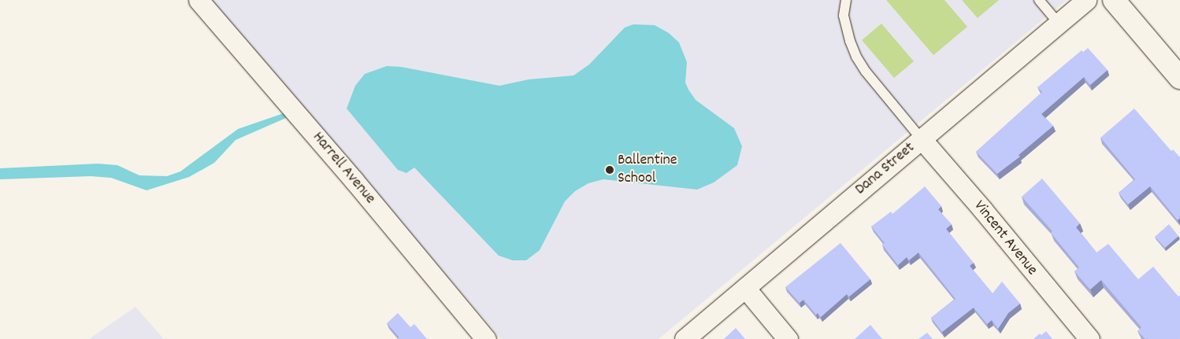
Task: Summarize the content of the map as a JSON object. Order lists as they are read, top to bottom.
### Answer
{
  "streets": {
    "street": ["Harrell Avenue", "Dana Street", "Vincent Avenue"]
  },
  "crossings": [
    ["Dana Street", "Vincent Avenue"]
  ],
  "places": ["Ballentine School"]
}
